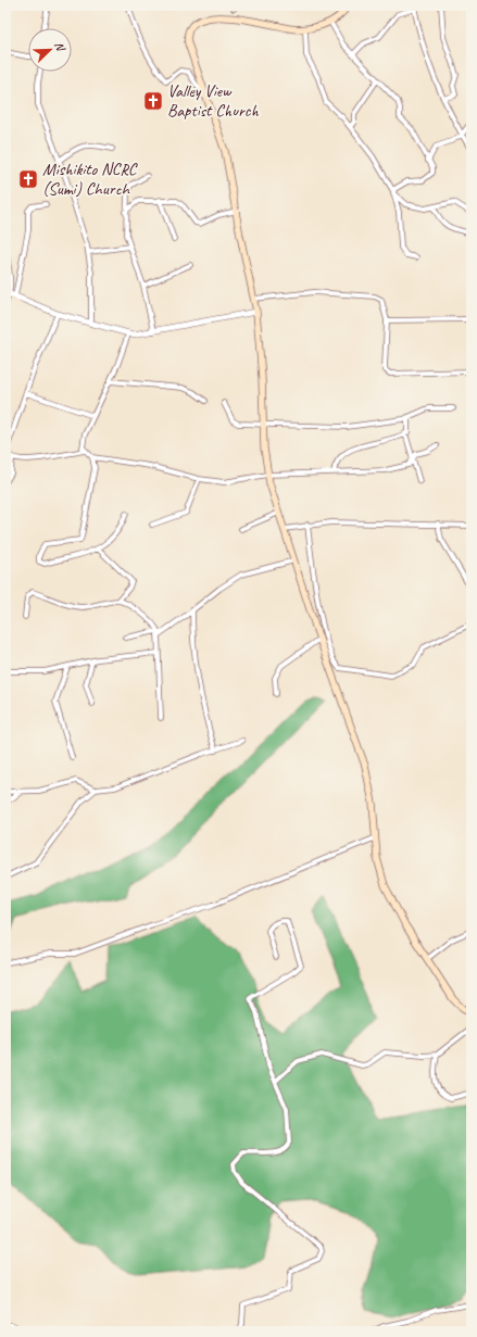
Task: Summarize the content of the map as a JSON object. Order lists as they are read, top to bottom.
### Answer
{
  "places": {
    "church": ["Valley View Baptist Church", "Mishikito NCRC (Sumi) Church"]
  },
  "north": "top right"
}
